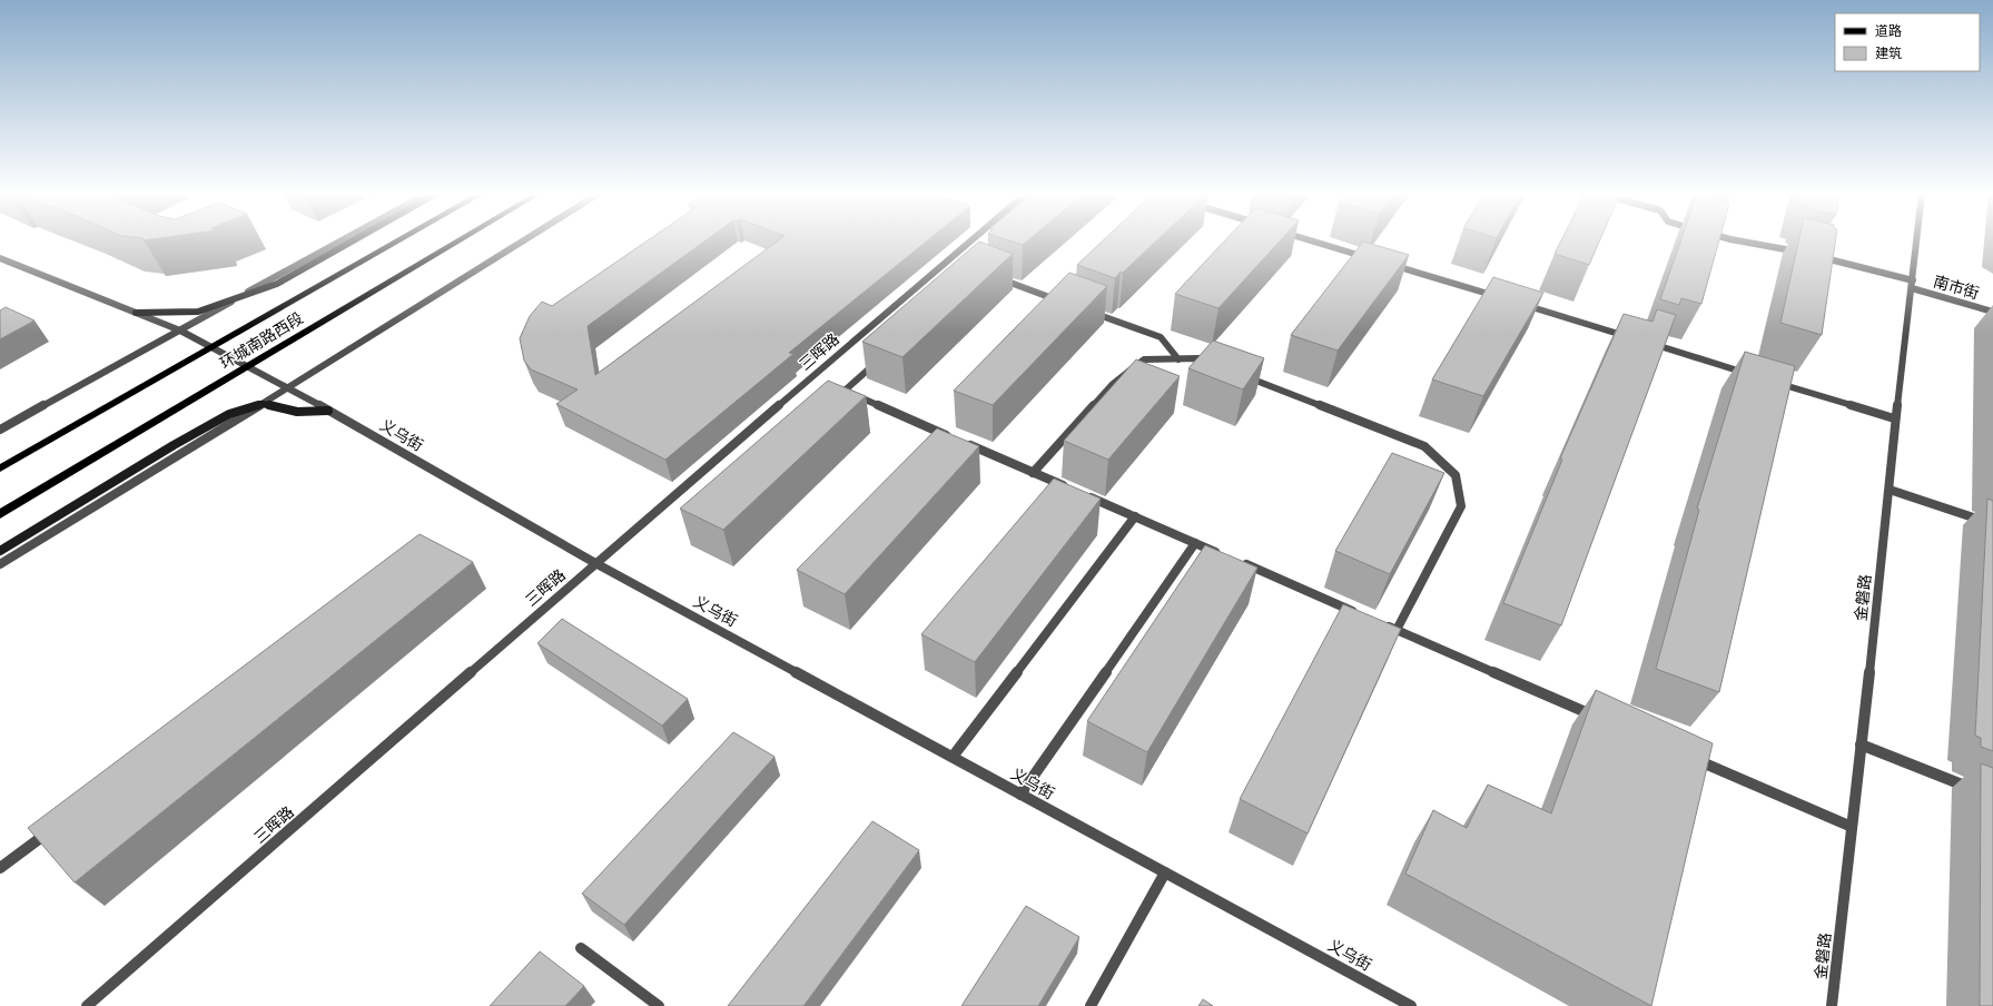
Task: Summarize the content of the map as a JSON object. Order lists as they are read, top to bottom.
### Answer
{
  "streets": {
    "main road": ["环城南路西段"],
    "street": [
      "南市街",
      "三晖路",
      "义乌街",
      "金磐路"
    ]
  },
  "crossings": [
    ["南市街", "金磐路"],
    ["环城南路西段", "义乌街"],
    ["三晖路", "义乌街"]
  ],
  "legend": ["道路", "建筑"]
}
